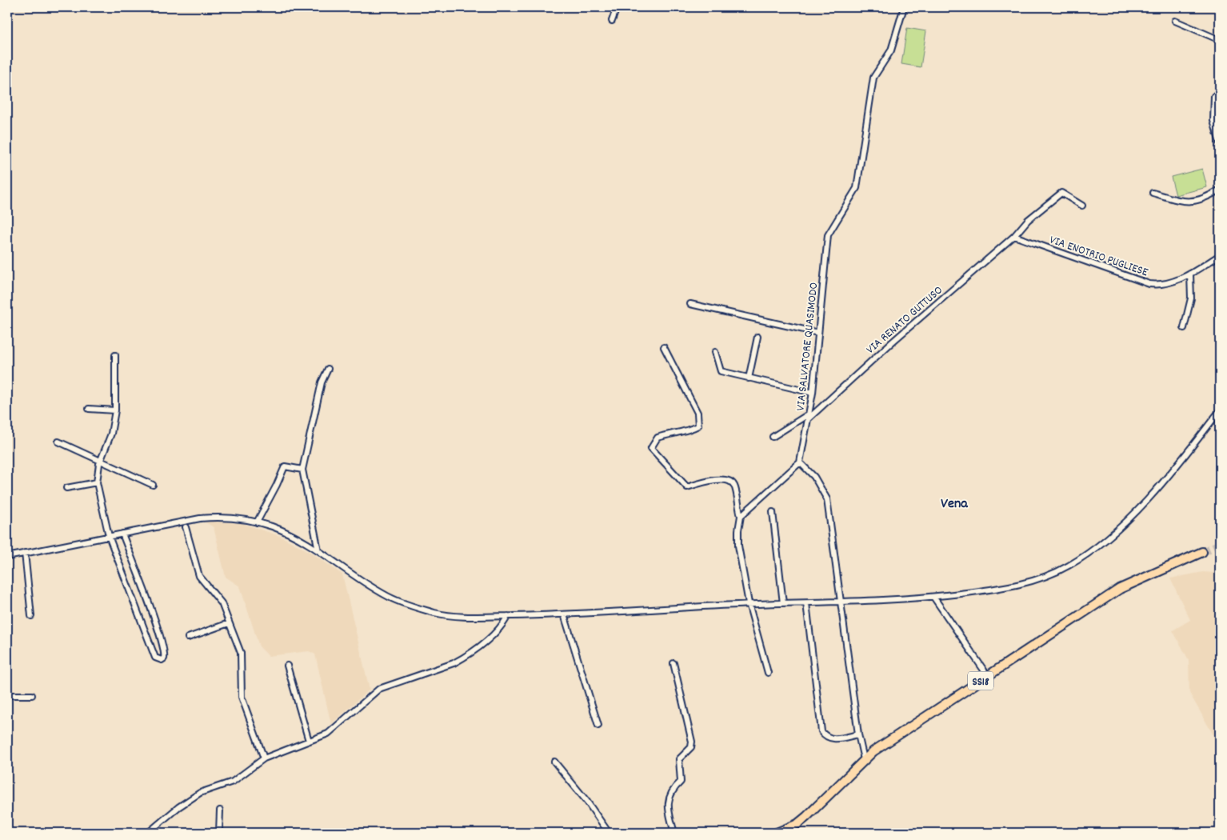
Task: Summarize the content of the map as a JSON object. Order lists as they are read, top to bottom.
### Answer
{
  "streets": {
    "main road": ["SS18"],
    "street": ["VIA ENOTRIO PUGLIESE", "VIA RENATO GUTTUSO", "VIA SALVATORE QUASIMODO"]
  },
  "crossings": [
    ["VIA ENOTRIO PUGLIESE", "VIA RENATO GUTTUSO"],
    ["VIA RENATO GUTTUSO", "VIA SALVATORE QUASIMODO"]
  ],
  "districts": ["Vena"]
}
